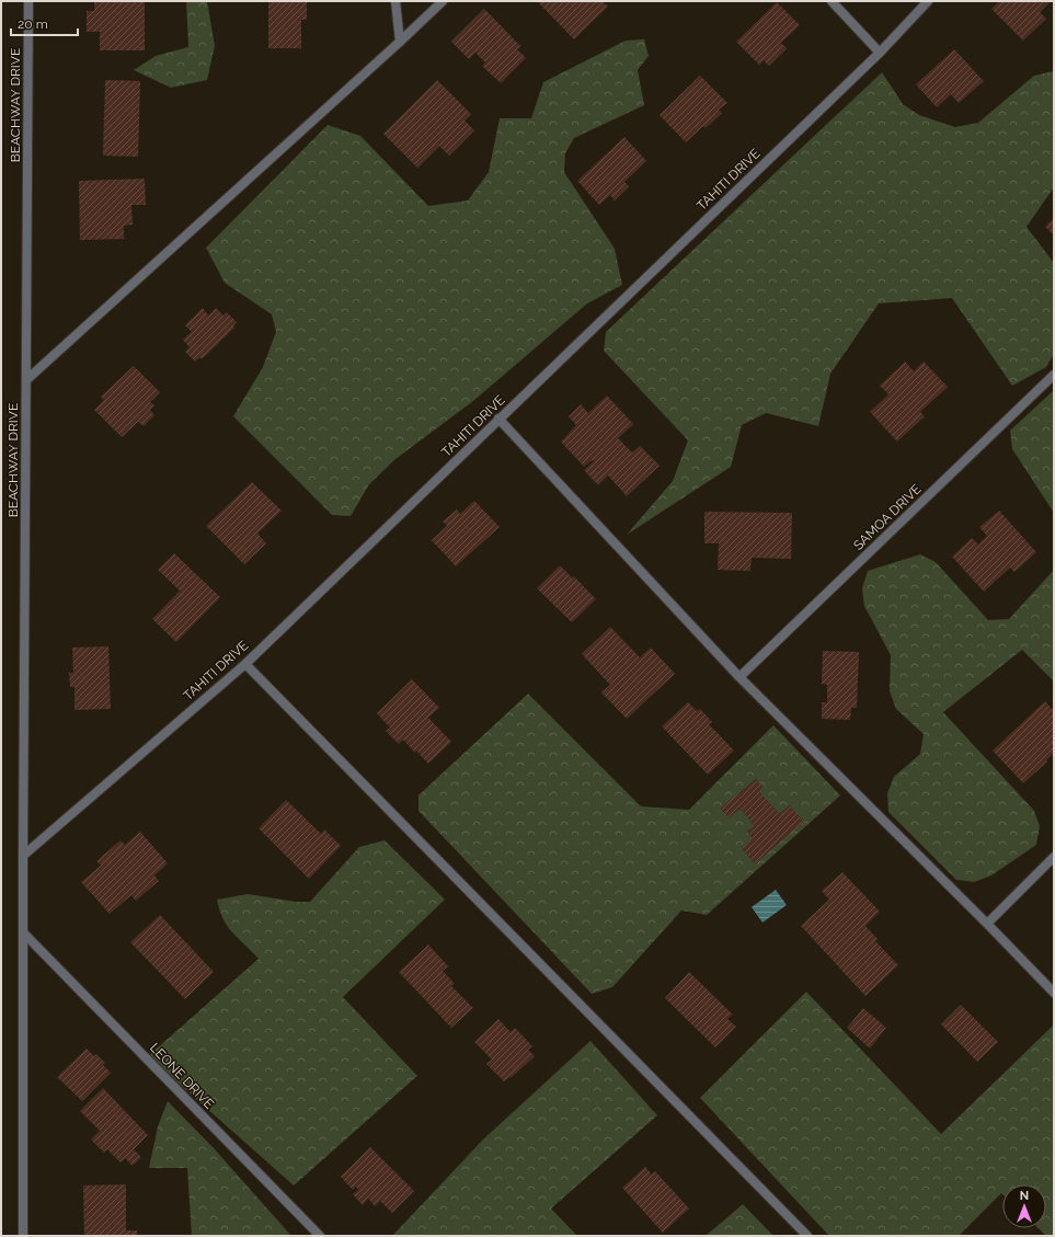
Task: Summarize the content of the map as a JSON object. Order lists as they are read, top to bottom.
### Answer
{
  "streets": {
    "street": [
      "BEACHWAY DRIVE",
      "TAHITI DRIVE",
      "SAMOA DRIVE",
      "LEONE DRIVE"
    ]
  },
  "crossings": [
    ["BEACHWAY DRIVE", "TAHITI DRIVE"],
    ["BEACHWAY DRIVE", "LEONE DRIVE"]
  ],
  "scale_bar": "20 m",
  "north": "top"
}
